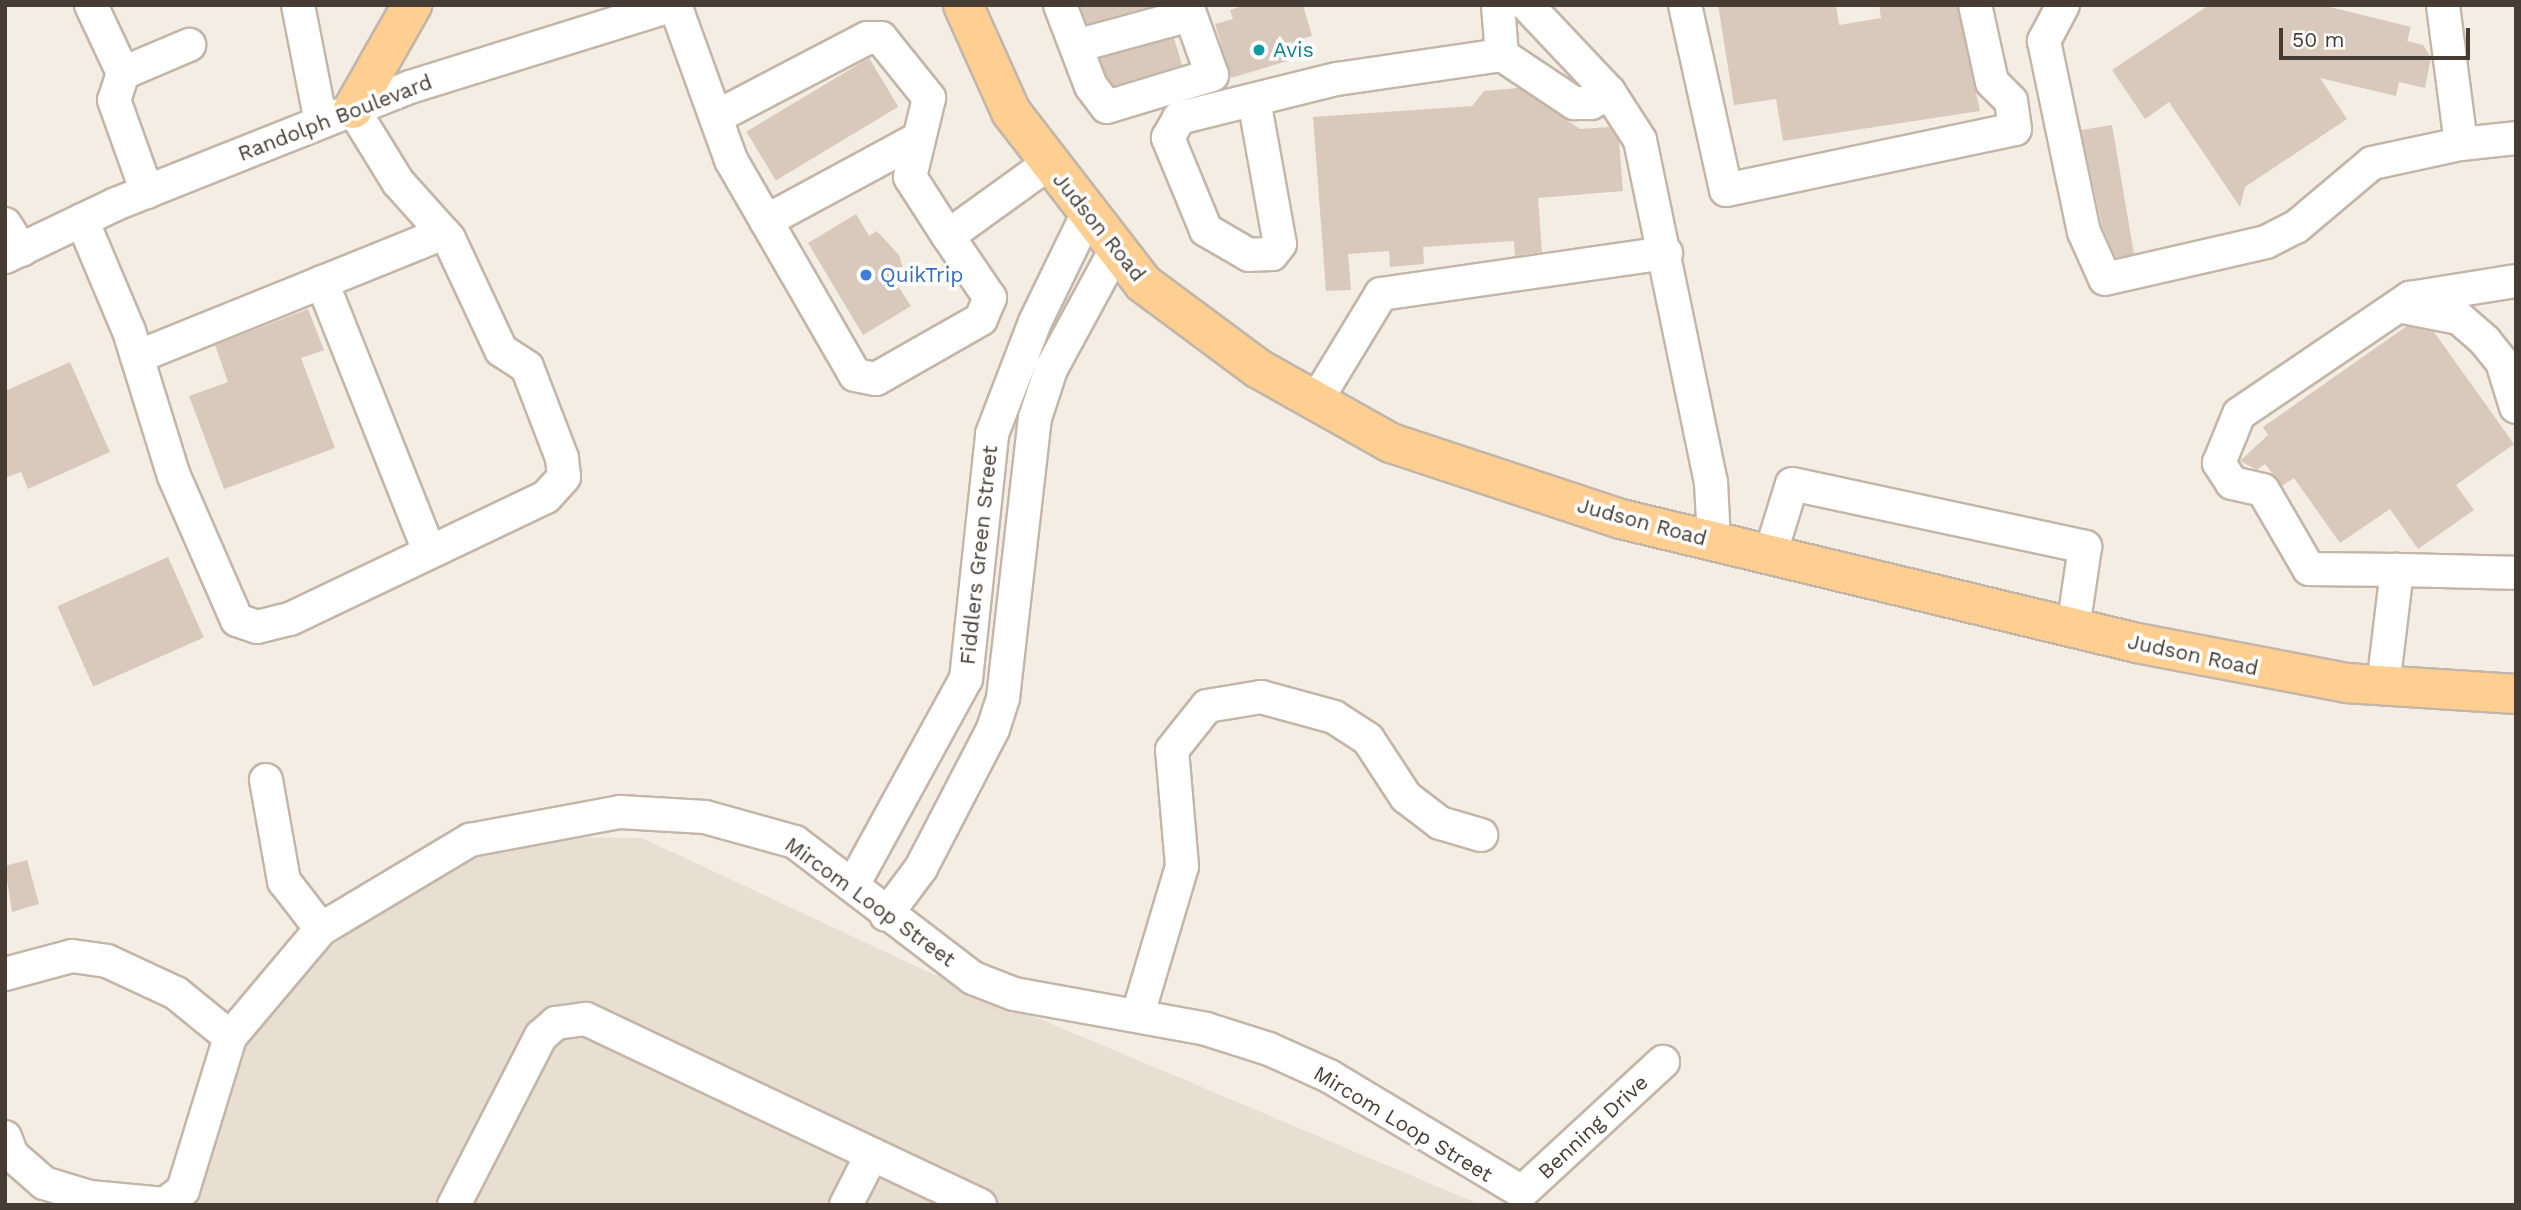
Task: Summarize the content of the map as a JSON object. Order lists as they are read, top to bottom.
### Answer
{
  "streets": {
    "main road": ["Judson Road"],
    "street": [
      "Randolph Boulevard",
      "Fiddlers Green Street",
      "Mircom Loop Street",
      "Benning Drive"
    ]
  },
  "crossings": [
    ["Judson Road", "Fiddlers Green Street"],
    ["Fiddlers Green Street", "Mircom Loop Street"],
    ["Mircom Loop Street", "Benning Drive"]
  ],
  "places": ["Avis", "QuikTrip"],
  "scale_bar": "50 m"
}
